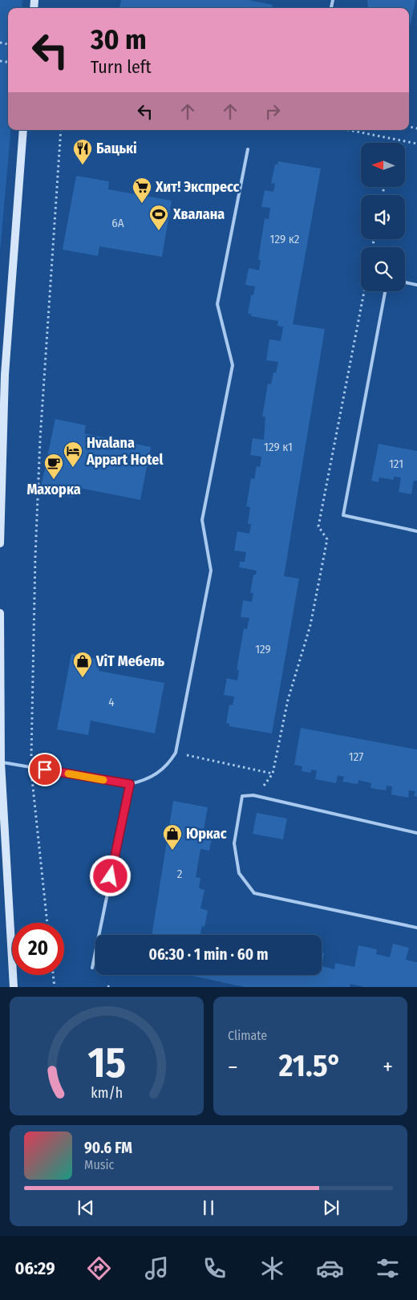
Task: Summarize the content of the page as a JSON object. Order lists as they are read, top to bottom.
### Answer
{
  "places": {
    "restaurant": ["Бацькі"],
    "supermarket": ["Хит! Экспресс"],
    "sports": ["Хвалана"],
    "hotel": ["Hvalana Appart Hotel"],
    "cafe": ["Махорка"],
    "shop": ["ViT Мебель", "Юркас"]
  },
  "house_numbers": [
    "6А",
    "129 к2",
    "129 к1",
    "121",
    "129",
    "4",
    "127",
    "2"
  ],
  "north": "left",
  "page": {
    "turn": ["30 m", "Turn left"],
    "limit": "20",
    "trip": "06:30 · 1 min · 60 m",
    "tile": "Climate",
    "heat": ["−", "21.5°", "+"],
    "song": ["90.6 FM", "Music"],
    "tabs": "06:29",
    "gauge": ["15", "km/h"]
  }
}
